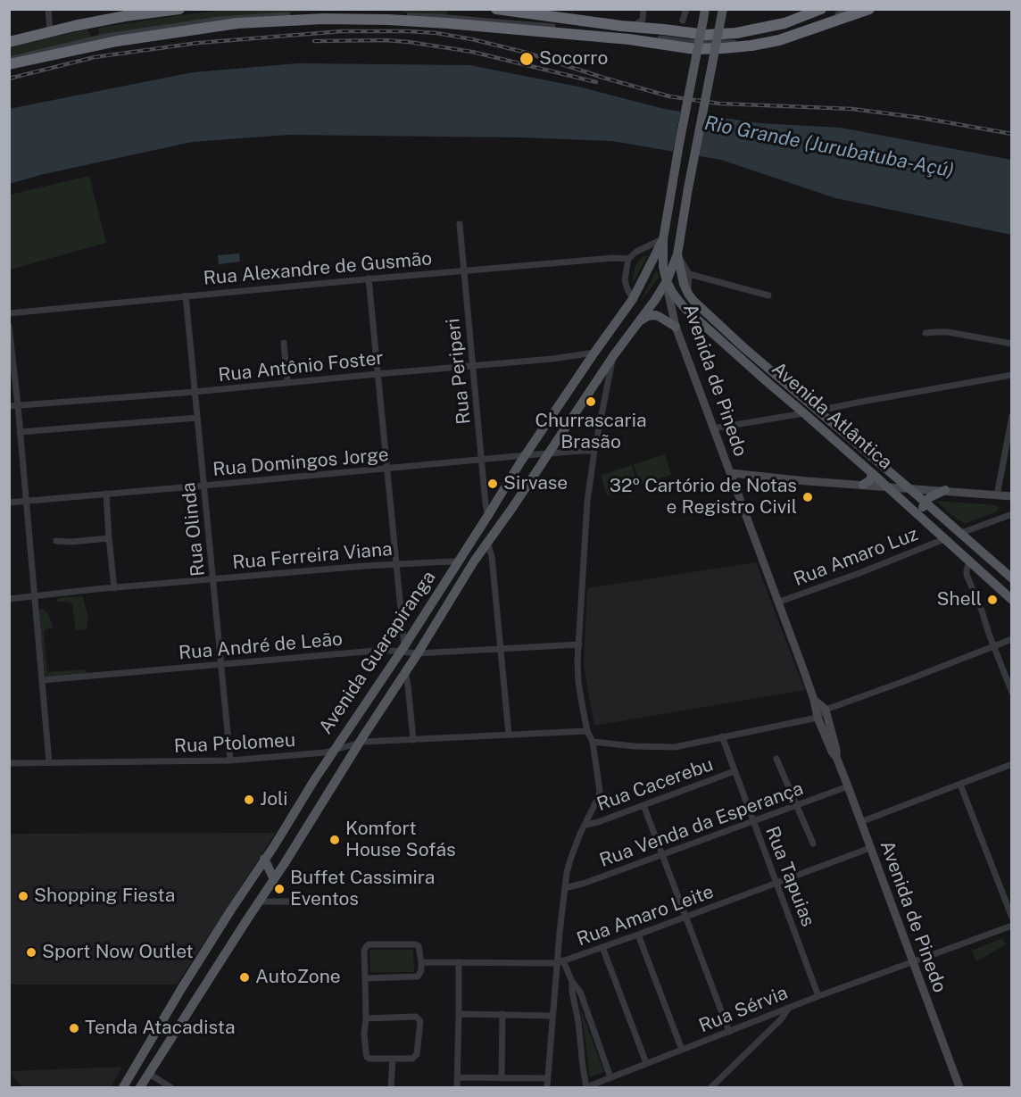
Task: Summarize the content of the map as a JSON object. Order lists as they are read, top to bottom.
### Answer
{
  "streets": {
    "main road": ["Avenida Atlântica", "Avenida Guarapiranga"],
    "street": [
      "Rua Alexandre de Gusmão",
      "Rua Antônio Foster",
      "Rua Periperi",
      "Avenida de Pinedo",
      "Rua Domingos Jorge",
      "Rua Olinda",
      "Rua Ferreira Viana",
      "Rua Amaro Luz",
      "Rua André de Leão",
      "Rua Ptolomeu",
      "Rua Cacerebu",
      "Rua Venda da Esperança",
      "Rua Tapuias",
      "Rua Amaro Leite",
      "Rua Sérvia"
    ]
  },
  "crossings": [
    ["Rua Alexandre de Gusmão", "Rua Periperi"],
    ["Rua Alexandre de Gusmão", "Rua Olinda"],
    ["Rua Antônio Foster", "Rua Periperi"],
    ["Rua Antônio Foster", "Rua Olinda"],
    ["Rua Antônio Foster", "Avenida Guarapiranga"],
    ["Rua Periperi", "Rua Domingos Jorge"],
    ["Rua Periperi", "Avenida Guarapiranga"],
    ["Avenida de Pinedo", "Avenida Atlântica"],
    ["Avenida de Pinedo", "Rua Amaro Luz"],
    ["Avenida de Pinedo", "Avenida Guarapiranga"],
    ["Avenida de Pinedo", "Rua Venda da Esperança"],
    ["Avenida de Pinedo", "Rua Amaro Leite"],
    ["Avenida de Pinedo", "Rua Sérvia"],
    ["Avenida Atlântica", "Rua Amaro Luz"],
    ["Avenida Atlântica", "Avenida Guarapiranga"],
    ["Rua Domingos Jorge", "Rua Olinda"],
    ["Rua Domingos Jorge", "Avenida Guarapiranga"],
    ["Rua Olinda", "Rua Ferreira Viana"],
    ["Rua Olinda", "Rua André de Leão"],
    ["Rua Olinda", "Rua Ptolomeu"],
    ["Rua Ferreira Viana", "Avenida Guarapiranga"],
    ["Rua André de Leão", "Avenida Guarapiranga"],
    ["Avenida Guarapiranga", "Rua Ptolomeu"],
    ["Rua Cacerebu", "Rua Tapuias"],
    ["Rua Venda da Esperança", "Rua Tapuias"],
    ["Rua Tapuias", "Rua Amaro Leite"],
    ["Rua Tapuias", "Rua Sérvia"]
  ],
  "water": ["Rio Grande (Jurubatuba-Açú)"],
  "places": [
    "Socorro",
    "Churrascaria Brasão",
    "Sirvase",
    "32º Cartório de Notas e Registro Civil",
    "Shell",
    "Joli",
    "Komfort House Sofás",
    "Buffet Cassimira Eventos",
    "Shopping Fiesta",
    "Sport Now Outlet",
    "AutoZone",
    "Tenda Atacadista"
  ]
}
